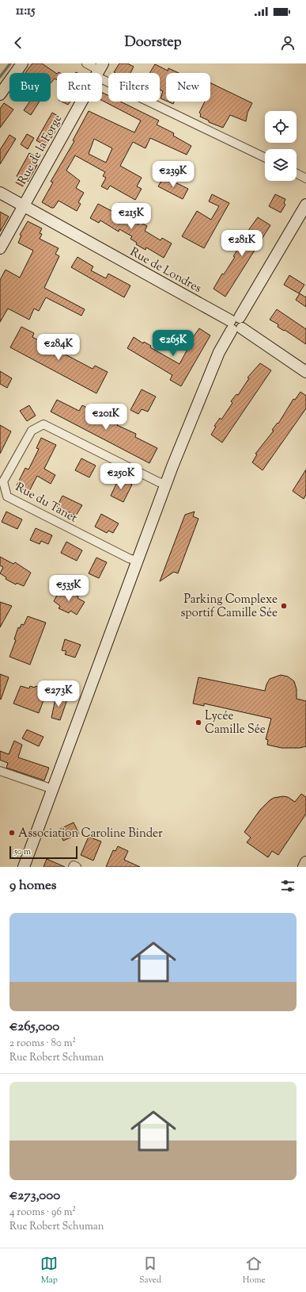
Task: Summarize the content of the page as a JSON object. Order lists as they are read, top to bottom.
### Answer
{
  "streets": {
    "street": ["Rue de la Forge", "Rue de Londres", "Rue du Tanet"]
  },
  "crossings": [
    ["Rue de la Forge", "Rue de Londres"]
  ],
  "places": ["Parking Complexe sportif Camille Sée", "Lycée Camille Sée", "Association Caroline Binder"],
  "scale_bar": "50 m",
  "page": {
    "status": "11:15",
    "header": "Doorstep",
    "chip": [
      "Buy",
      "Rent",
      "Filters",
      "New"
    ],
    "price": [
      "€239K",
      "€215K",
      "€281K",
      "€265K",
      "€284K",
      "€201K",
      "€250K",
      "€535K",
      "€273K"
    ],
    "scale": "50 m",
    "heading": "9 homes",
    "list": [
      {
        "name": "€265,000",
        "note": "2 rooms · 80 m² · Rue Robert Schuman"
      },
      {
        "name": "€273,000",
        "note": "4 rooms · 96 m² · Rue Robert Schuman"
      }
    ],
    "tabs": ["Map", "Saved", "Home"]
  }
}
